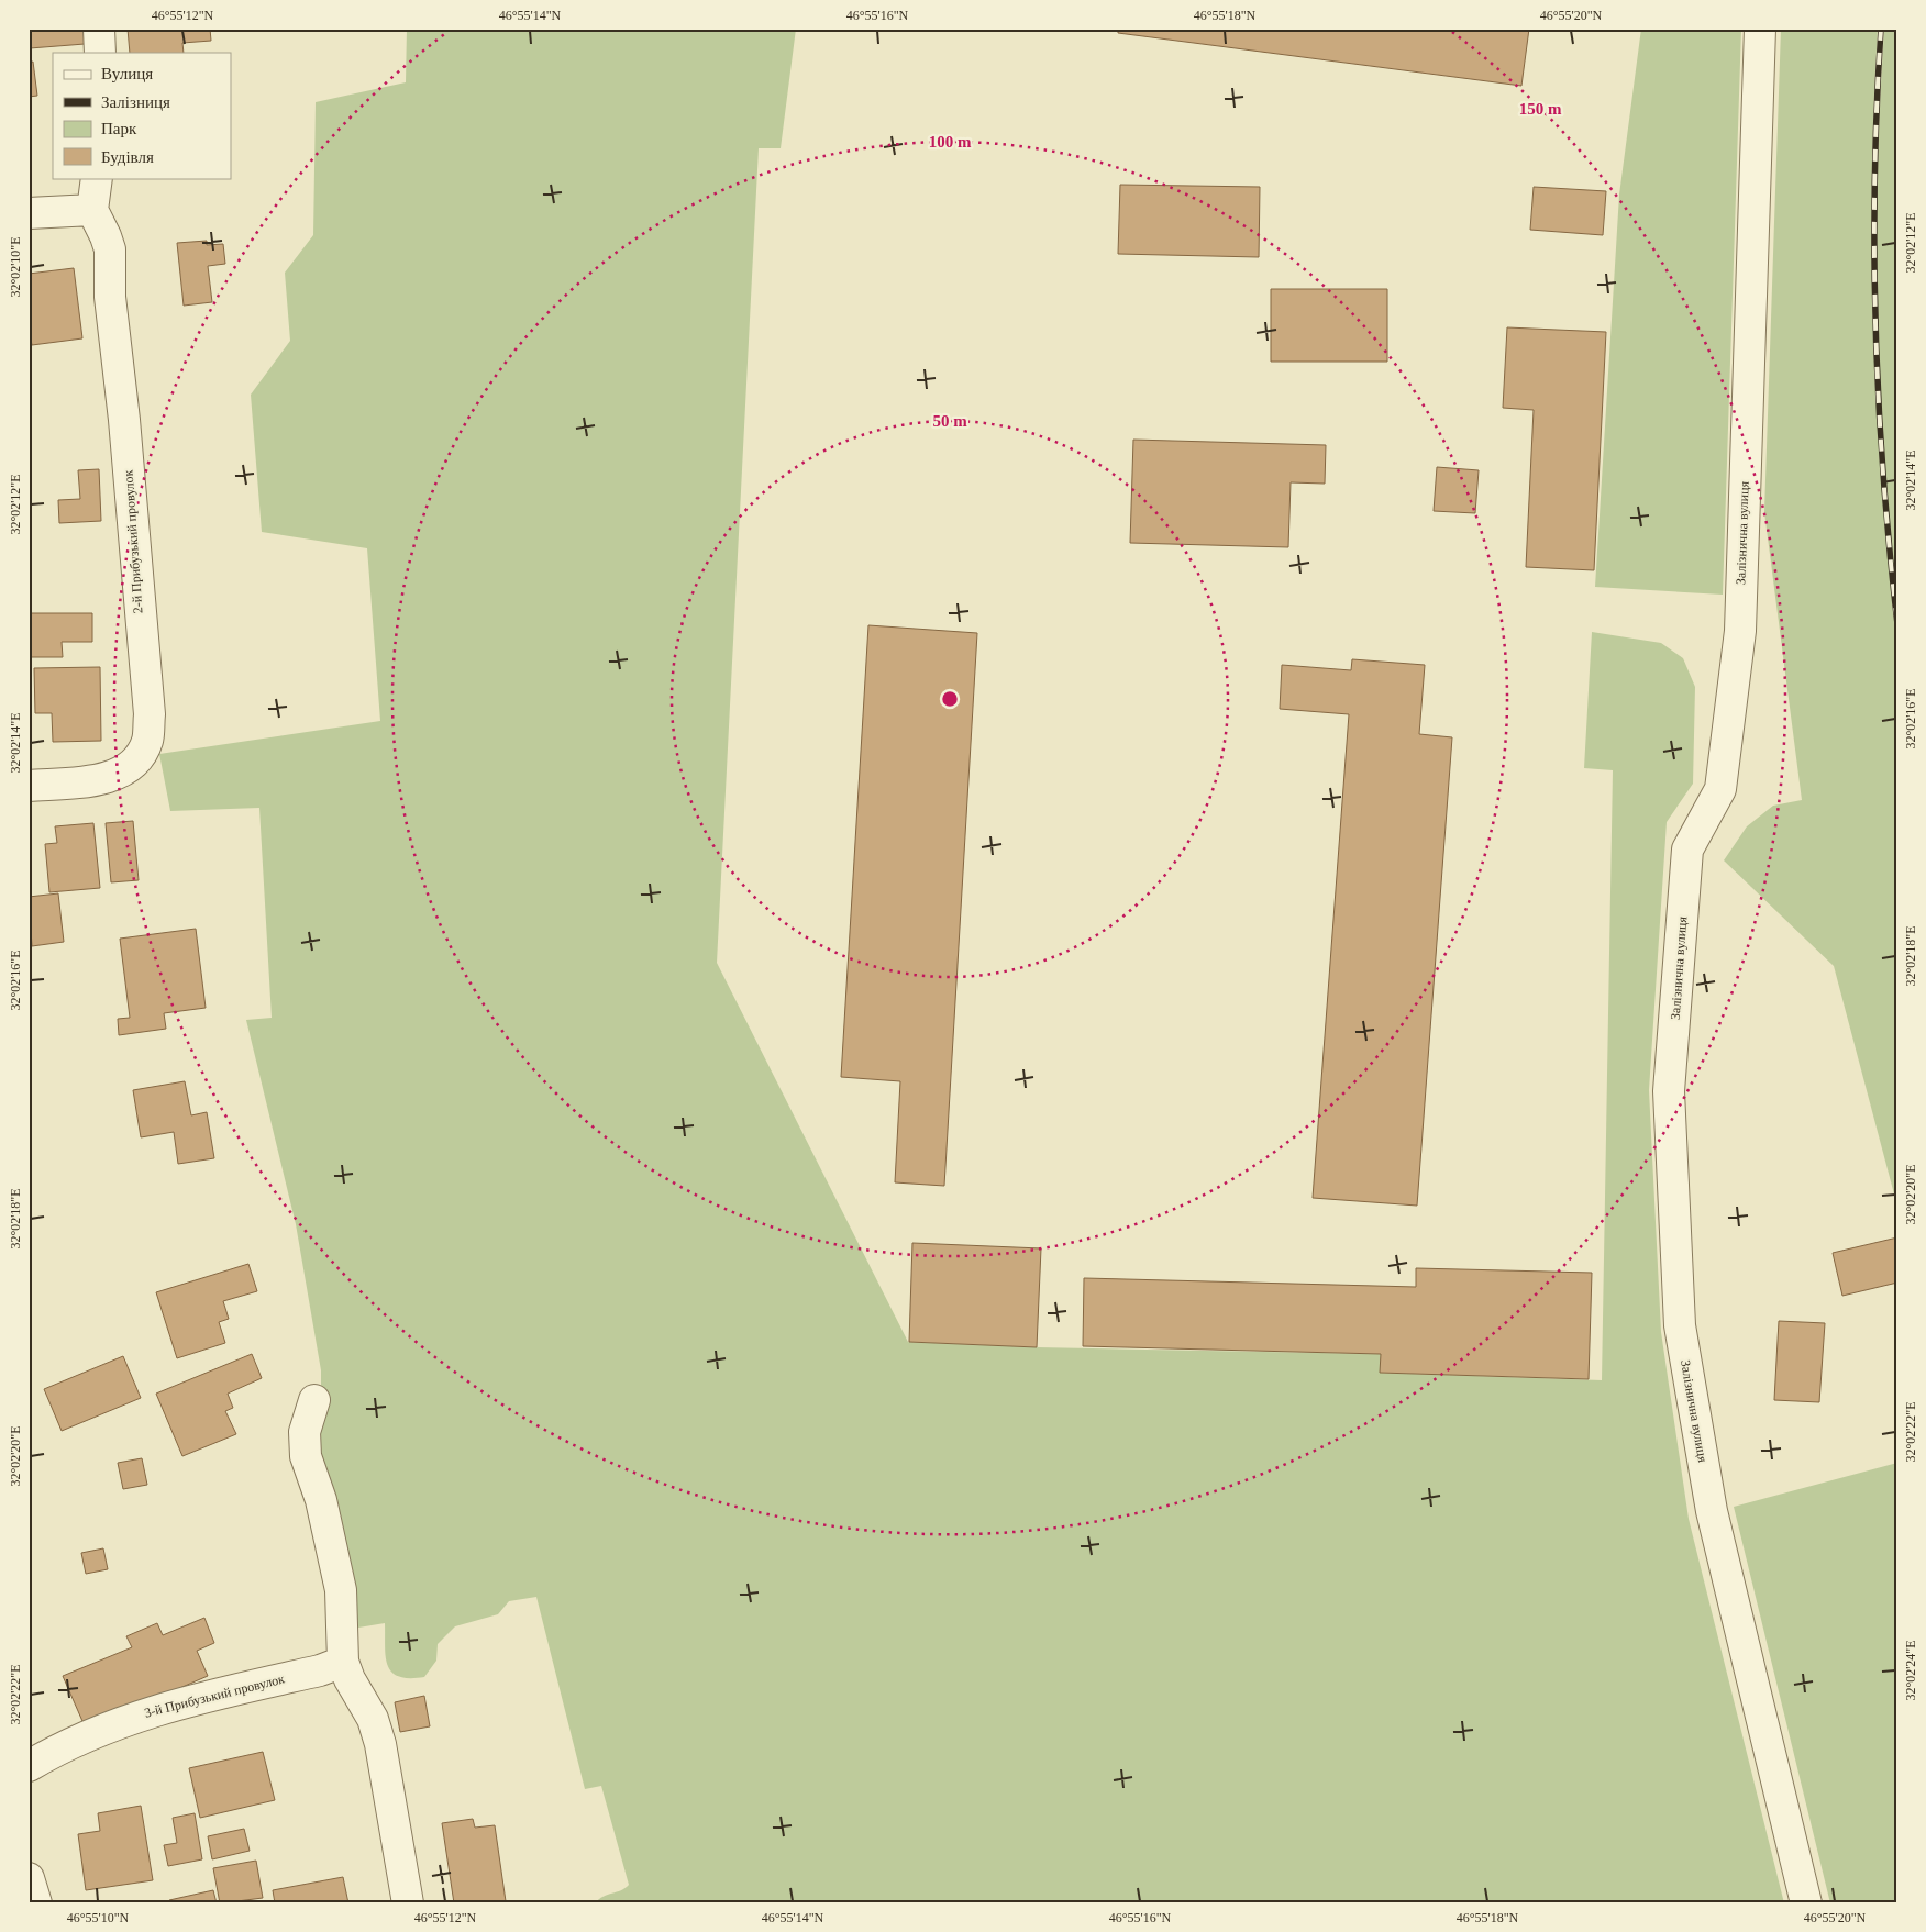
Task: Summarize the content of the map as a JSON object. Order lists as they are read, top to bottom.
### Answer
{
  "streets": {
    "street": ["Залізнична вулиця", "2-й Прибузький провулок", "3-й Прибузький провулок"]
  },
  "legend": [
    "Вулиця",
    "Залізниця",
    "Парк",
    "Будівля"
  ],
  "coordinates": [
    "46°55'12\"N",
    "46°55'14\"N",
    "46°55'16\"N",
    "46°55'18\"N",
    "46°55'20\"N",
    "32°02'12\"E",
    "32°02'10\"E",
    "32°02'14\"E",
    "32°02'16\"E",
    "32°02'18\"E",
    "32°02'20\"E",
    "32°02'22\"E",
    "32°02'24\"E",
    "46°55'10\"N"
  ],
  "rings": ["150 m", "100 m", "50 m"]
}
